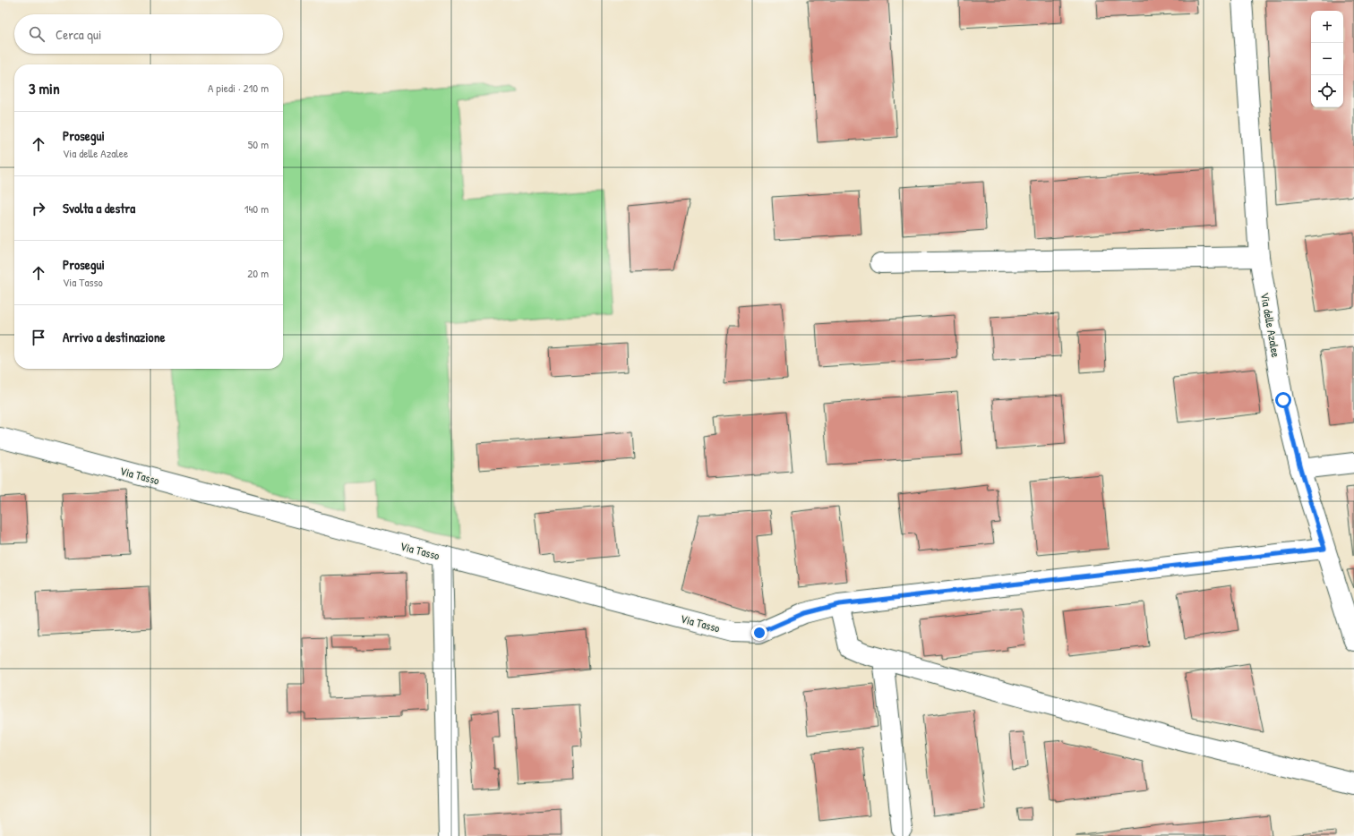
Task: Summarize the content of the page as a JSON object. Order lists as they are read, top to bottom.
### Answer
{
  "streets": {
    "street": ["Via delle Azalee", "Via Tasso"]
  },
  "crossings": [
    ["Via delle Azalee", "Via Tasso"]
  ],
  "page": {
    "map_buttons": ["+", "−"],
    "search": "Cerca qui",
    "heading": ["3 min", "A piedi · 210 m"],
    "list": [
      ["Prosegui", "Via delle Azalee", "50 m"],
      ["Svolta a destra", "140 m"],
      ["Prosegui", "Via Tasso", "20 m"],
      "Arrivo a destinazione"
    ]
  }
}
